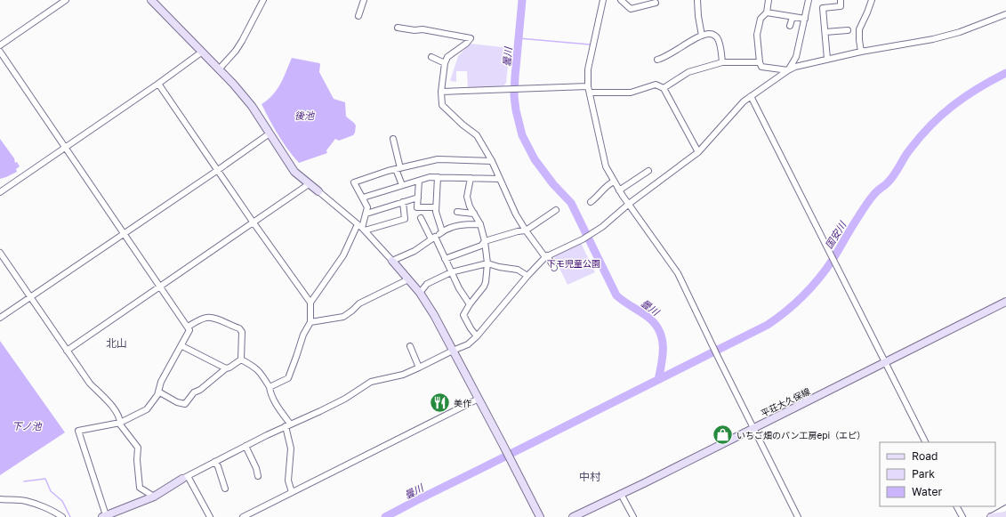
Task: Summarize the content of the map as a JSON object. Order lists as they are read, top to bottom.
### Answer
{
  "streets": {
    "street": ["平荘大久保線"]
  },
  "districts": ["北山", "中村"],
  "water": [
    "曇川",
    "後池",
    "国安川",
    "下ノ池"
  ],
  "parks": ["下モ児童公園"],
  "places": {
    "restaurant": ["美作"],
    "shop": ["いちご畑のパン工房epi（エピ）"]
  },
  "legend": ["Road", "Park", "Water"]
}
